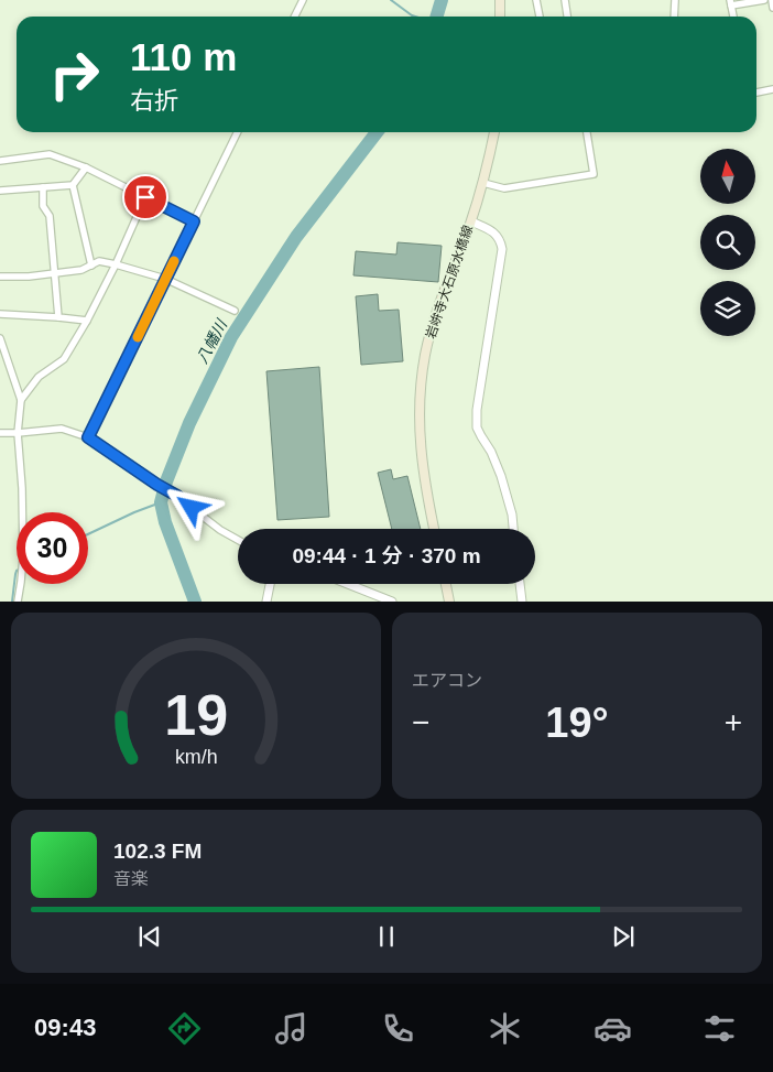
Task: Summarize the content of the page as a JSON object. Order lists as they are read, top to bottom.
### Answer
{
  "streets": {
    "main road": ["岩峅寺大石原水橋線"]
  },
  "water": ["八幡川"],
  "north": "top",
  "page": {
    "turn": ["110 m", "右折"],
    "limit": "30",
    "trip": "09:44 · 1 分 · 370 m",
    "tile": "エアコン",
    "heat": ["−", "19°", "+"],
    "song": ["102.3 FM", "音楽"],
    "tabs": "09:43",
    "gauge": ["19", "km/h"]
  }
}
